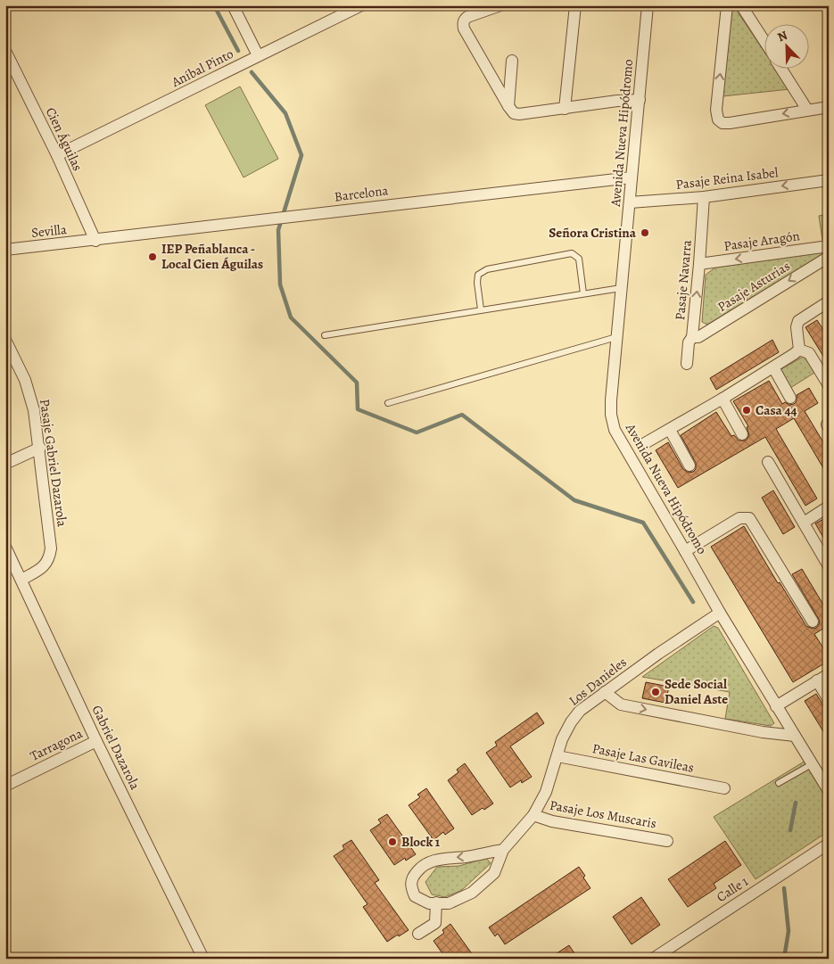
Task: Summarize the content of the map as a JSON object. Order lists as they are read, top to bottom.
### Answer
{
  "streets": {
    "street": [
      "Aníbal Pinto",
      "Avenida Nueva Hipódromo",
      "Cien Águilas",
      "Pasaje Reina Isabel",
      "Barcelona",
      "Sevilla",
      "Pasaje Aragón",
      "Pasaje Navarra",
      "Pasaje Asturias",
      "Pasaje Gabriel Dazarola",
      "Los Danieles",
      "Tarragona",
      "Gabriel Dazarola",
      "Pasaje Las Gavileas",
      "Pasaje Los Muscaris",
      "Calle 1"
    ]
  },
  "crossings": [
    ["Aníbal Pinto", "Cien Águilas"],
    ["Avenida Nueva Hipódromo", "Pasaje Reina Isabel"],
    ["Avenida Nueva Hipódromo", "Barcelona"],
    ["Avenida Nueva Hipódromo", "Los Danieles"],
    ["Cien Águilas", "Barcelona"],
    ["Cien Águilas", "Sevilla"],
    ["Pasaje Reina Isabel", "Pasaje Navarra"],
    ["Barcelona", "Sevilla"],
    ["Pasaje Aragón", "Pasaje Navarra"],
    ["Pasaje Navarra", "Pasaje Asturias"],
    ["Pasaje Gabriel Dazarola", "Gabriel Dazarola"],
    ["Los Danieles", "Pasaje Las Gavileas"],
    ["Los Danieles", "Pasaje Los Muscaris"],
    ["Tarragona", "Gabriel Dazarola"]
  ],
  "one_way": ["Pasaje Reina Isabel", "Pasaje Aragón", "Pasaje Navarra"],
  "places": [
    "Señora Cristina",
    "IEP Peñablanca - Local Cien Águilas",
    "Casa 44",
    "Sede Social Daniel Aste",
    "Block 1"
  ],
  "north": "top left"
}
